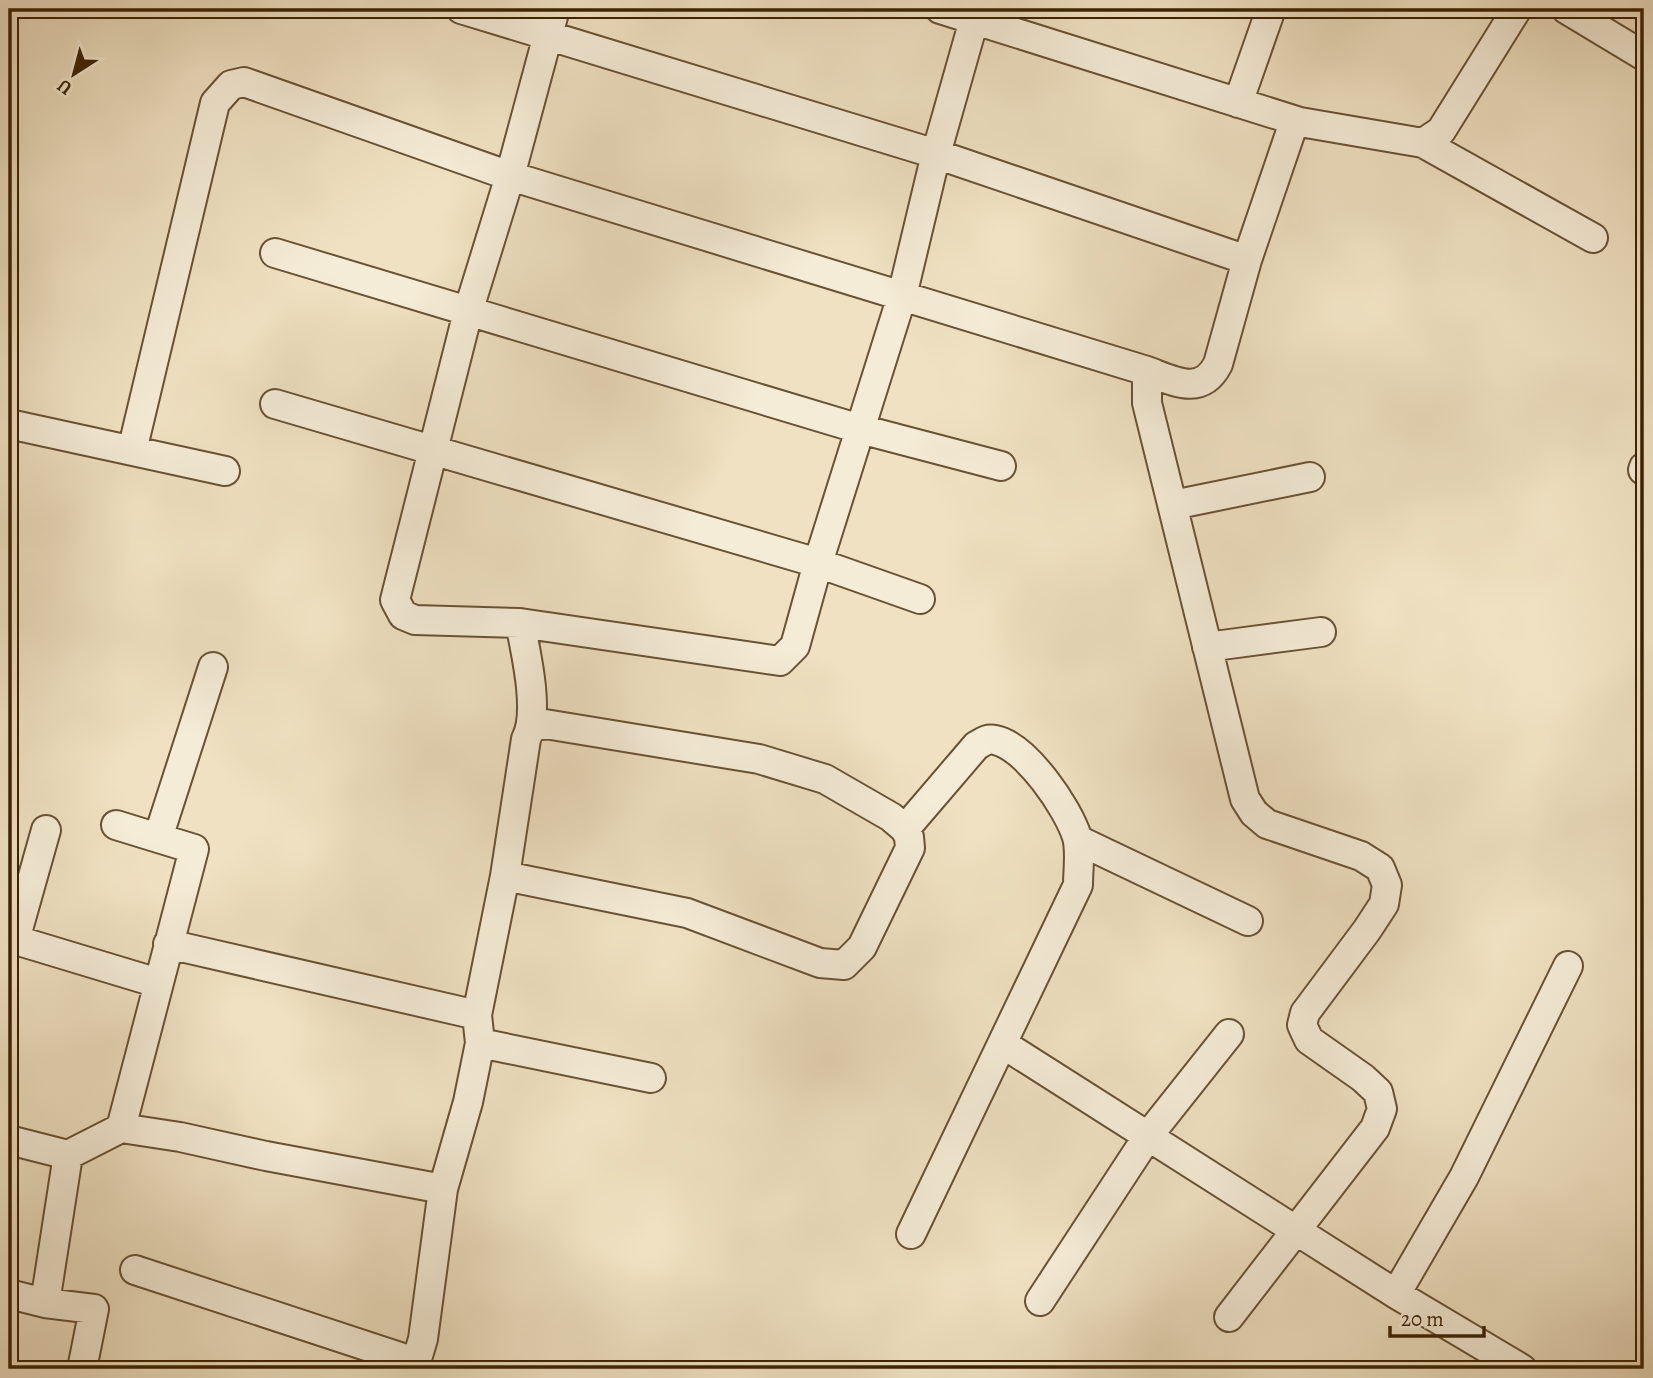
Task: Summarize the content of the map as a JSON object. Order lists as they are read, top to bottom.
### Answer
{
  "scale_bar": "20 m",
  "north": "bottom left"
}
